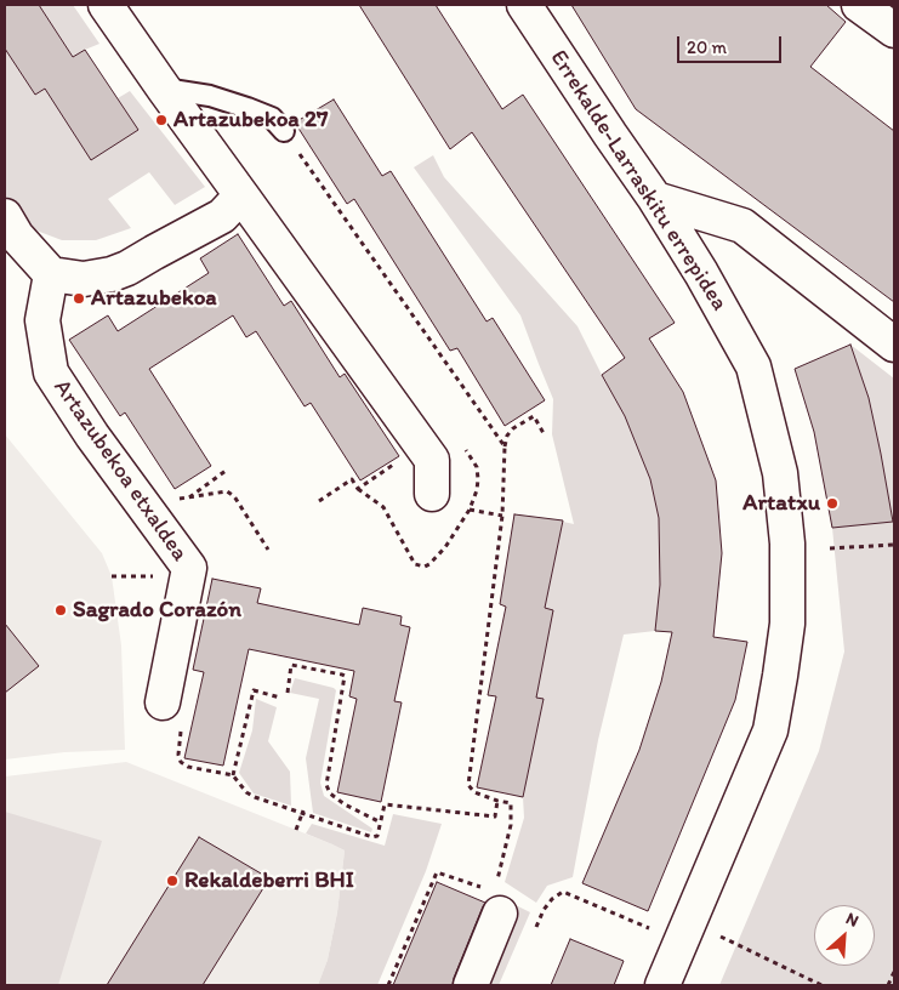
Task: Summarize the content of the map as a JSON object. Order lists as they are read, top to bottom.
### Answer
{
  "streets": {
    "street": ["Errekalde-Larraskitu errepidea", "Artazubekoa etxaldea"]
  },
  "places": [
    "Artazubekoa 27",
    "Artazubekoa",
    "Artatxu",
    "Sagrado Corazón",
    "Rekaldeberri BHI"
  ],
  "scale_bar": "20 m",
  "north": "top right"
}
